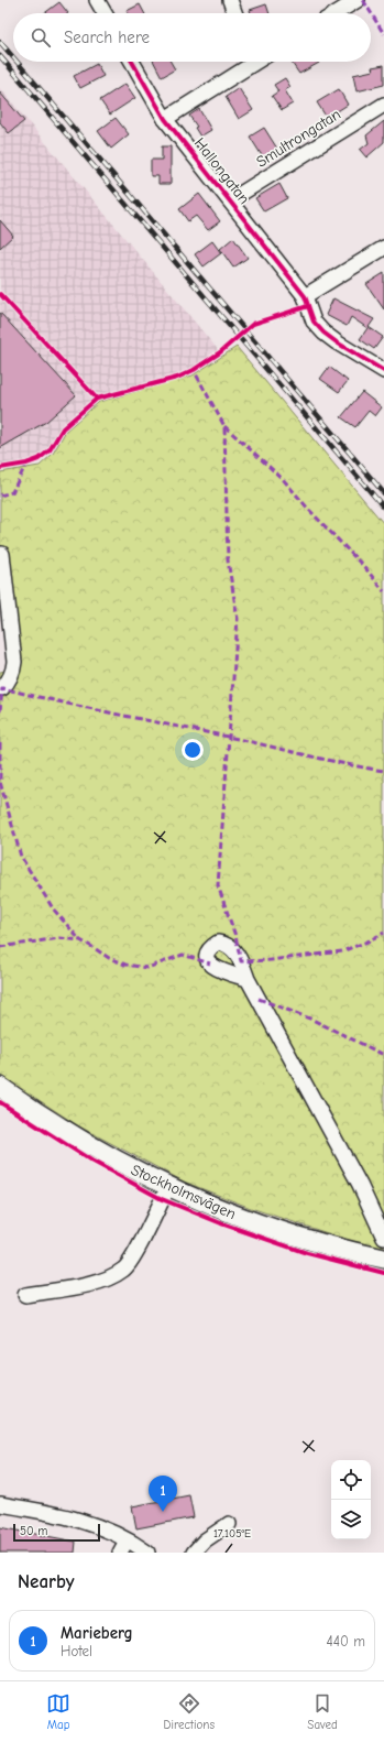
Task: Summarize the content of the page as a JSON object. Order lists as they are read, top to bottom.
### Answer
{
  "streets": {
    "main road": ["Stockholmsvägen"],
    "street": ["Smultrongatan", "Hallongatan"]
  },
  "crossings": [
    ["Smultrongatan", "Hallongatan"]
  ],
  "scale_bar": "50 m",
  "page": {
    "search": "Search here",
    "pins": "1",
    "scale": "50 m",
    "heading": "Nearby",
    "list": [
      {
        "mark": "1",
        "name": "Marieberg",
        "note": "Hotel",
        "value": "440 m"
      }
    ],
    "nav": ["Map", "Directions", "Saved"]
  },
  "coordinates": ["17.105°E"]
}
